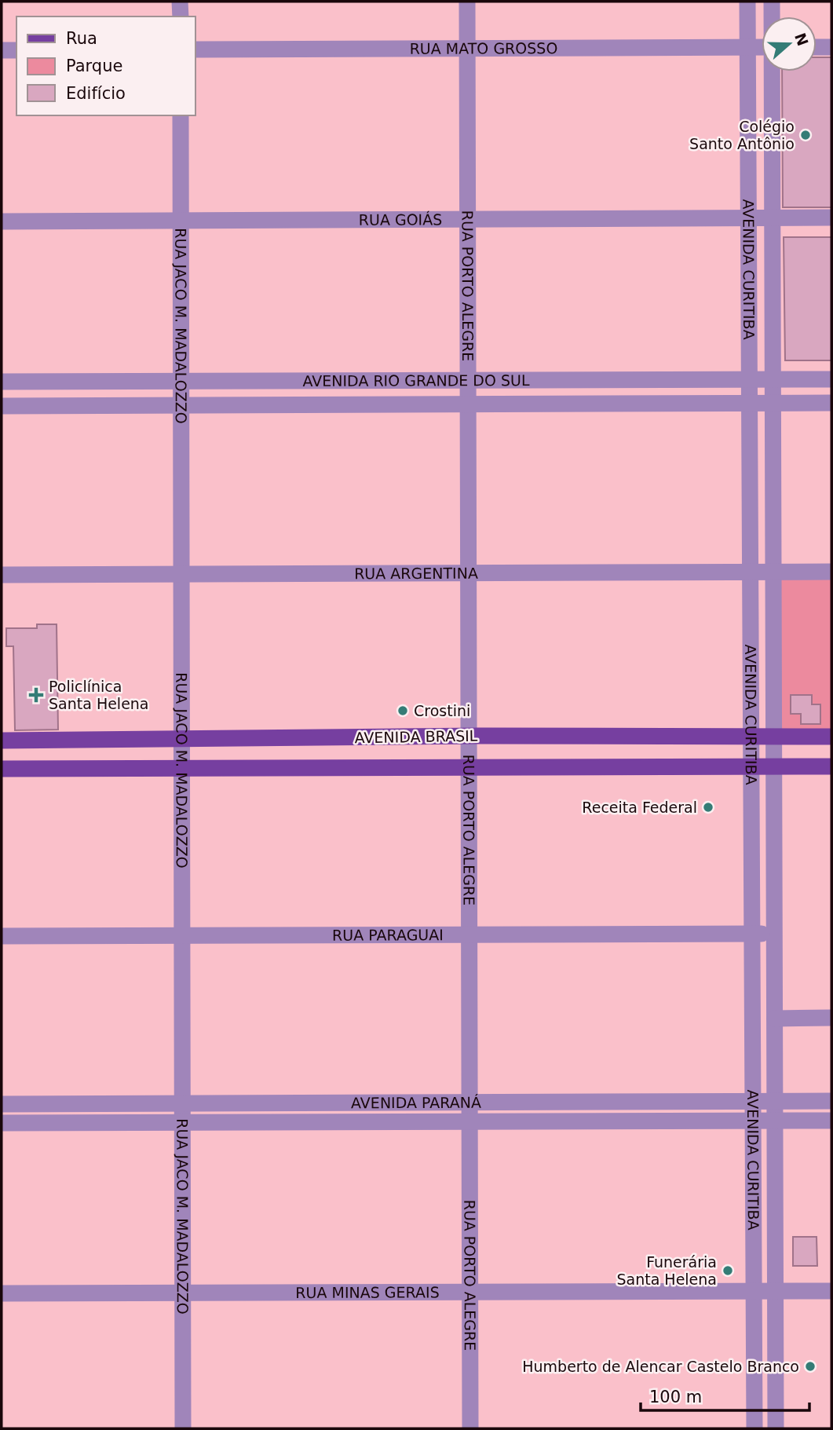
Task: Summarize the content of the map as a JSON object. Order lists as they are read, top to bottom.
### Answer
{
  "streets": {
    "main road": ["AVENIDA BRASIL"],
    "street": [
      "RUA MATO GROSSO",
      "RUA GOIÁS",
      "AVENIDA CURITIBA",
      "RUA PORTO ALEGRE",
      "RUA JACO M. MADALOZZO",
      "AVENIDA RIO GRANDE DO SUL",
      "RUA ARGENTINA",
      "RUA PARAGUAI",
      "AVENIDA PARANÁ",
      "RUA MINAS GERAIS"
    ]
  },
  "crossings": [
    ["RUA MATO GROSSO", "AVENIDA CURITIBA"],
    ["RUA MATO GROSSO", "RUA PORTO ALEGRE"],
    ["RUA GOIÁS", "AVENIDA CURITIBA"],
    ["RUA GOIÁS", "RUA PORTO ALEGRE"],
    ["RUA GOIÁS", "RUA JACO M. MADALOZZO"],
    ["AVENIDA CURITIBA", "AVENIDA RIO GRANDE DO SUL"],
    ["AVENIDA CURITIBA", "RUA ARGENTINA"],
    ["AVENIDA CURITIBA", "AVENIDA BRASIL"],
    ["AVENIDA CURITIBA", "RUA PARAGUAI"],
    ["AVENIDA CURITIBA", "AVENIDA PARANÁ"],
    ["AVENIDA CURITIBA", "RUA MINAS GERAIS"],
    ["RUA PORTO ALEGRE", "AVENIDA RIO GRANDE DO SUL"],
    ["RUA PORTO ALEGRE", "RUA ARGENTINA"],
    ["RUA PORTO ALEGRE", "AVENIDA BRASIL"],
    ["RUA PORTO ALEGRE", "RUA PARAGUAI"],
    ["RUA PORTO ALEGRE", "AVENIDA PARANÁ"],
    ["RUA PORTO ALEGRE", "RUA MINAS GERAIS"],
    ["RUA JACO M. MADALOZZO", "AVENIDA RIO GRANDE DO SUL"],
    ["RUA JACO M. MADALOZZO", "RUA ARGENTINA"],
    ["RUA JACO M. MADALOZZO", "AVENIDA BRASIL"],
    ["RUA JACO M. MADALOZZO", "RUA PARAGUAI"],
    ["RUA JACO M. MADALOZZO", "AVENIDA PARANÁ"],
    ["RUA JACO M. MADALOZZO", "RUA MINAS GERAIS"]
  ],
  "places": {
    "other": [
      "Colégio Santo Antônio",
      "Crostini",
      "Receita Federal",
      "Funerária Santa Helena",
      "Humberto de Alencar Castelo Branco"
    ],
    "health": ["Policlínica Santa Helena"]
  },
  "legend": ["Rua", "Parque", "Edifício"],
  "scale_bar": "100 m",
  "north": "right"
}
